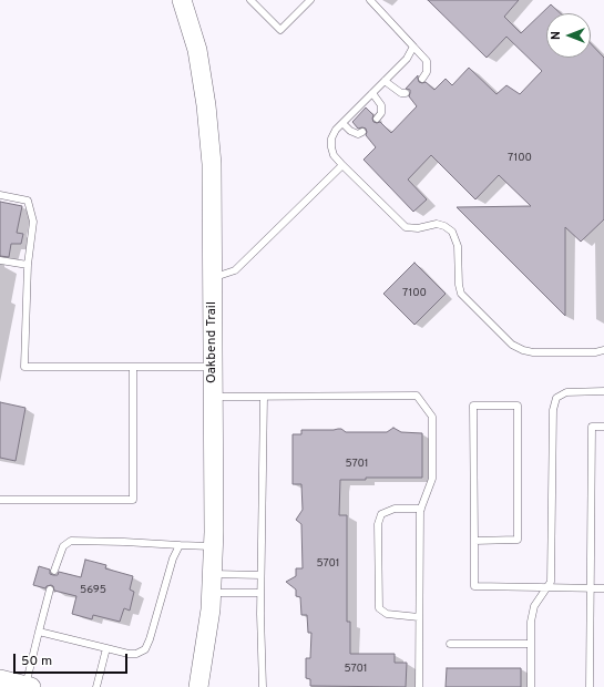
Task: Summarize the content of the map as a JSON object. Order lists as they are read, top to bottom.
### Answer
{
  "streets": {
    "street": ["Oakbend Trail"]
  },
  "house_numbers": [
    "7100",
    "7100",
    "5701",
    "5701",
    "5695",
    "5701"
  ],
  "scale_bar": "50 m",
  "north": "left"
}
